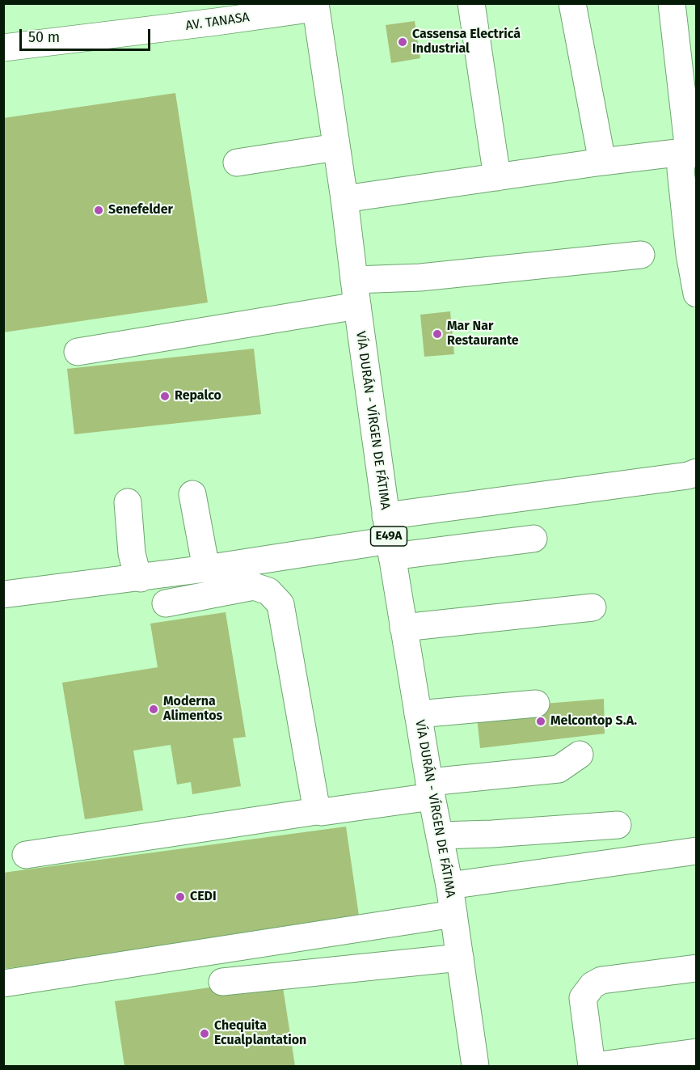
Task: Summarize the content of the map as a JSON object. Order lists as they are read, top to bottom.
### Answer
{
  "streets": {
    "street": ["AV. TANASA", "VÍA DURÁN - VÍRGEN DE FÁTIMA", "E49A"]
  },
  "crossings": [
    ["AV. TANASA", "VÍA DURÁN - VÍRGEN DE FÁTIMA"]
  ],
  "places": [
    "Cassensa Electricá Industrial",
    "Senefelder",
    "Mar Nar Restaurante",
    "Repalco",
    "Moderna Alimentos",
    "Melcontop S.A.",
    "CEDI",
    "Chequita Ecualplantation"
  ],
  "scale_bar": "50 m"
}
